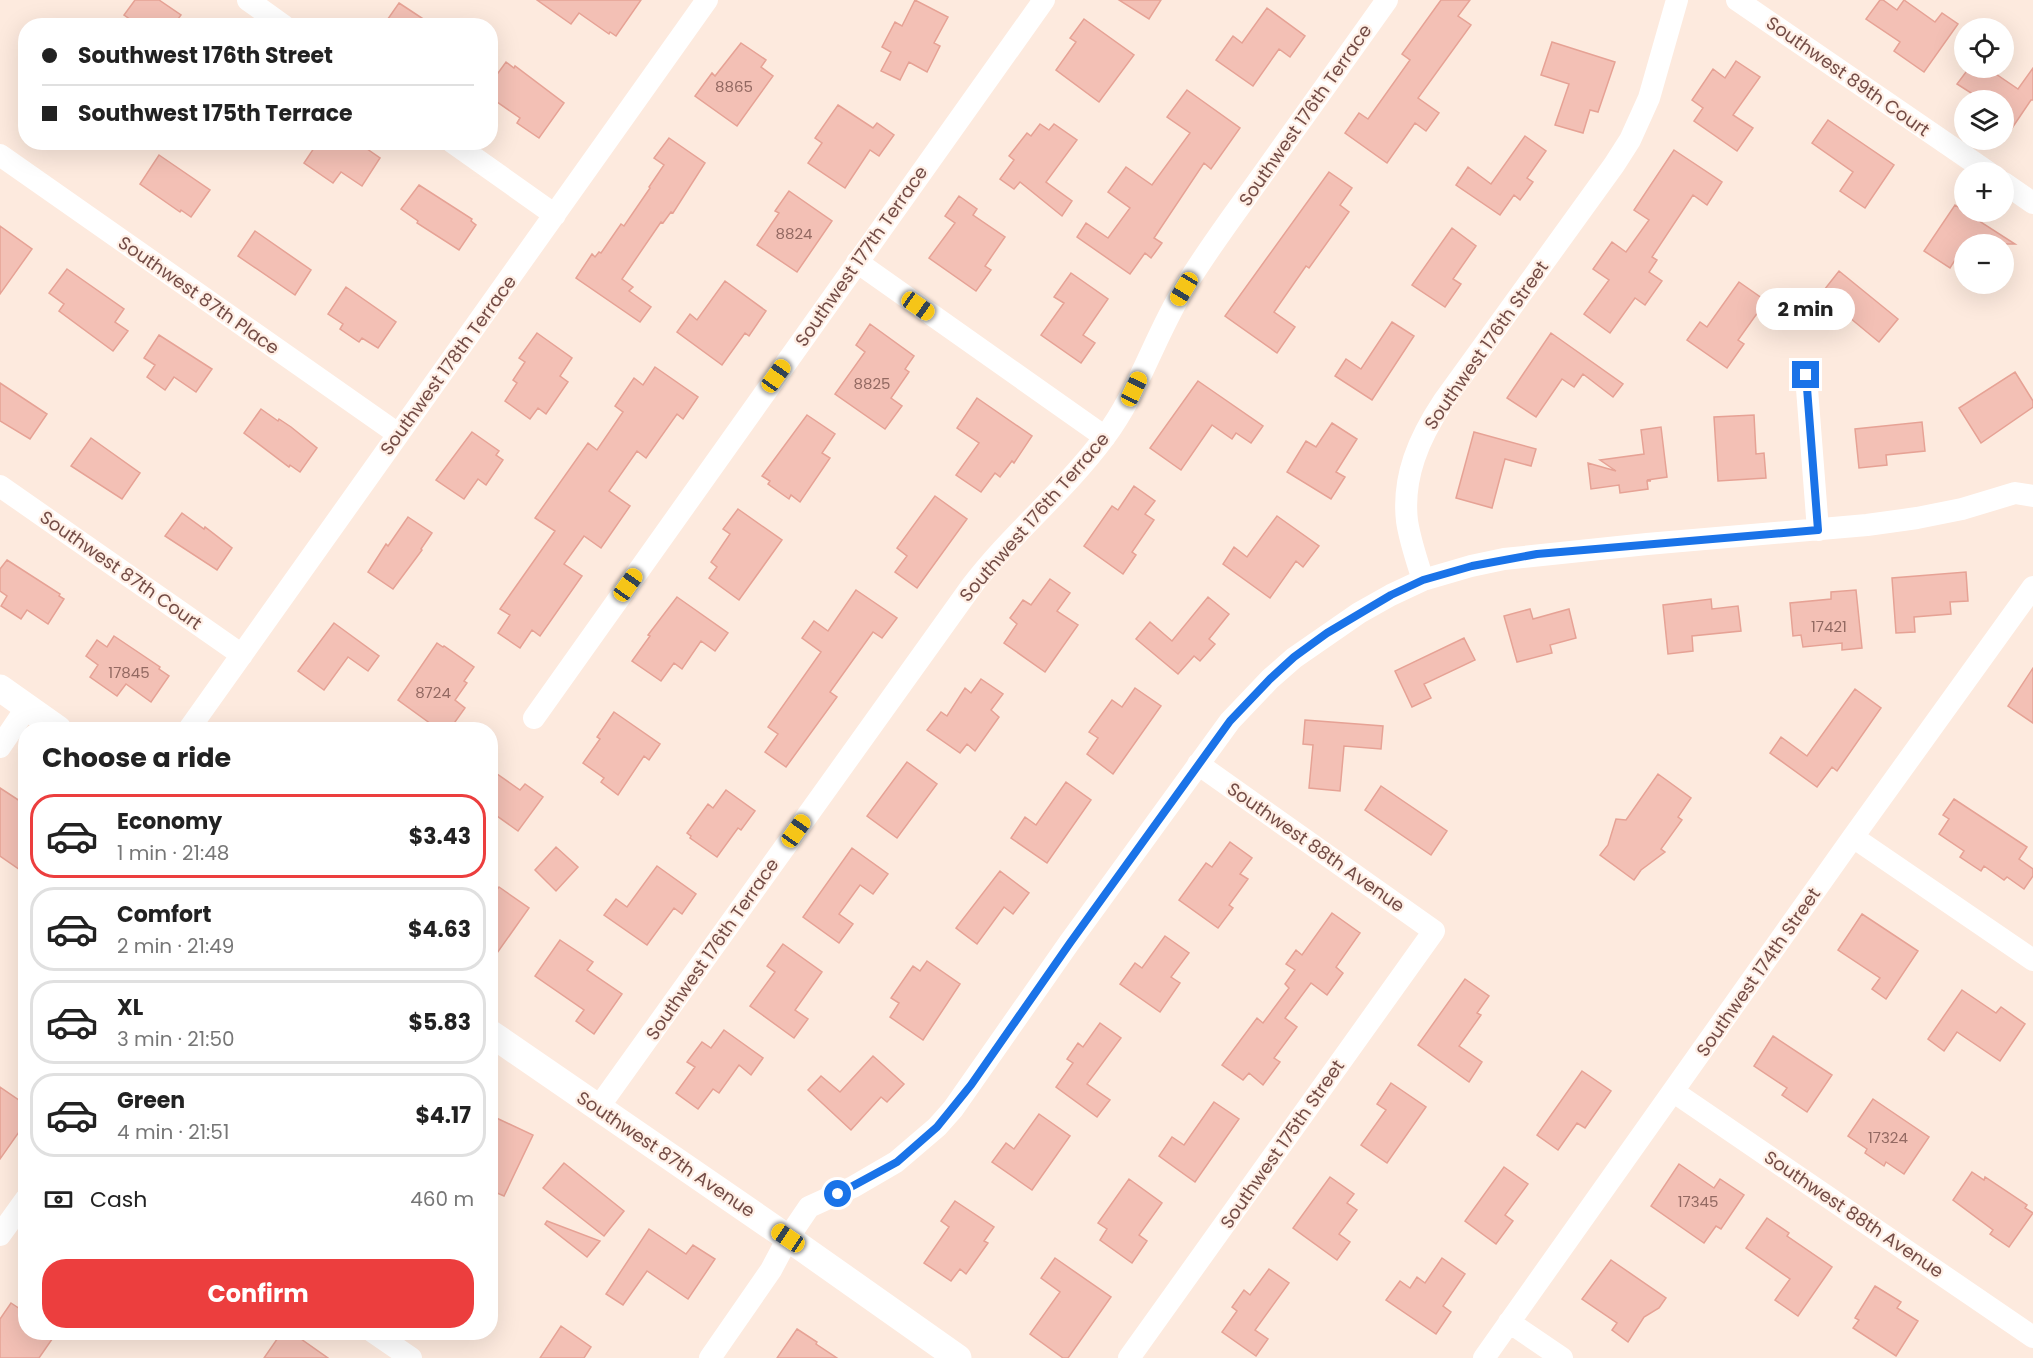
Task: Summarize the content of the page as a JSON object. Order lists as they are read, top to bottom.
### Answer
{
  "streets": {
    "street": [
      "Southwest 89th Court",
      "Southwest 176th Terrace",
      "Southwest 177th Terrace",
      "Southwest 87th Place",
      "Southwest 176th Street",
      "Southwest 178th Terrace",
      "Southwest 87th Court",
      "Southwest 88th Avenue",
      "Southwest 174th Street",
      "Southwest 175th Street",
      "Southwest 87th Avenue"
    ]
  },
  "crossings": [
    ["Southwest 176th Terrace", "Southwest 87th Avenue"],
    ["Southwest 87th Place", "Southwest 178th Terrace"],
    ["Southwest 178th Terrace", "Southwest 87th Court"],
    ["Southwest 88th Avenue", "Southwest 174th Street"],
    ["Southwest 88th Avenue", "Southwest 175th Street"]
  ],
  "house_numbers": [
    "8865",
    "8824",
    "8825",
    "17421",
    "17845",
    "8724",
    "17324",
    "17345"
  ],
  "page": {
    "map_buttons": ["+", "−"],
    "banner": ["Southwest 176th Street", "Southwest 175th Terrace"],
    "bubble": "2 min",
    "heading": "Choose a ride",
    "list": [
      {
        "name": "Economy",
        "note": "1 min · 21:48",
        "value": "$3.43"
      },
      {
        "name": "Comfort",
        "note": "2 min · 21:49",
        "value": "$4.63"
      },
      {
        "name": "XL",
        "note": "3 min · 21:50",
        "value": "$5.83"
      },
      {
        "name": "Green",
        "note": "4 min · 21:51",
        "value": "$4.17"
      }
    ],
    "pay": ["Cash", "460 m"],
    "buttons": "Confirm"
  }
}
